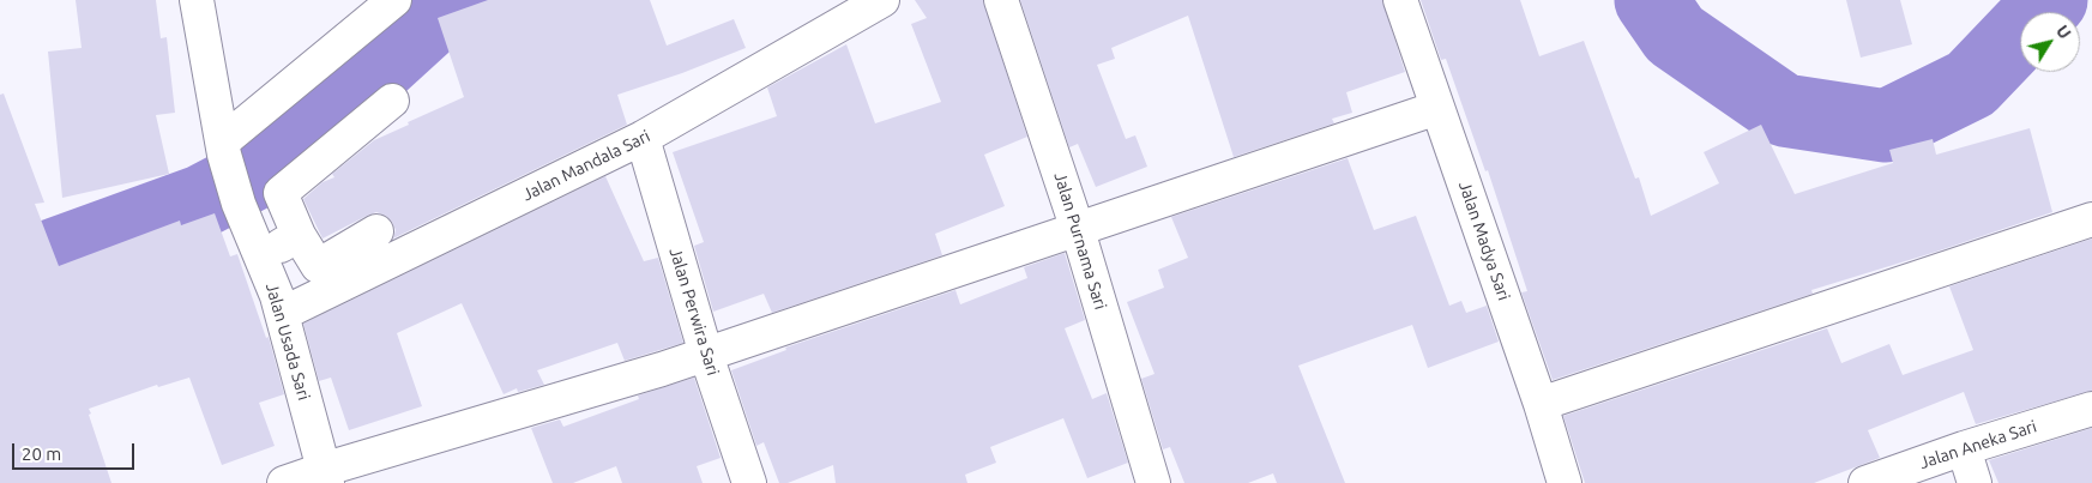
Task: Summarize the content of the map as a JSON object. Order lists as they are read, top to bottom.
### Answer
{
  "streets": {
    "street": [
      "Jalan Mandala Sari",
      "Jalan Purnama Sari",
      "Jalan Madya Sari",
      "Jalan Perwira Sari",
      "Jalan Usada Sari",
      "Jalan Aneka Sari"
    ]
  },
  "crossings": [
    ["Jalan Mandala Sari", "Jalan Perwira Sari"],
    ["Jalan Mandala Sari", "Jalan Usada Sari"]
  ],
  "scale_bar": "20 m",
  "north": "top right"
}
